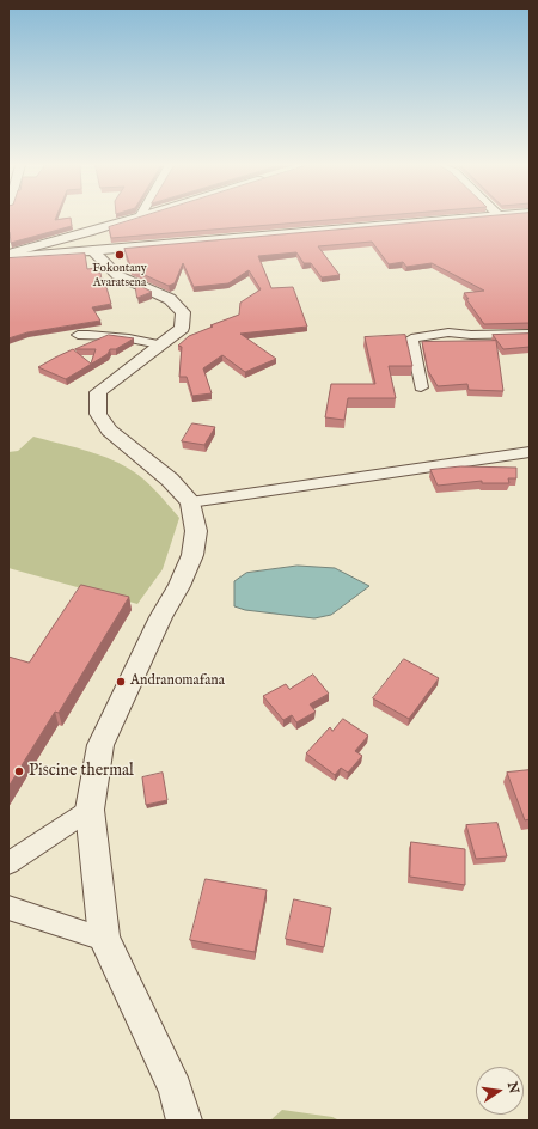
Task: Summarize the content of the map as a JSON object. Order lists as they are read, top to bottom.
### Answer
{
  "places": ["Fokontany Avaratsena", "Andranomafana", "Piscine thermal"],
  "north": "right"
}
